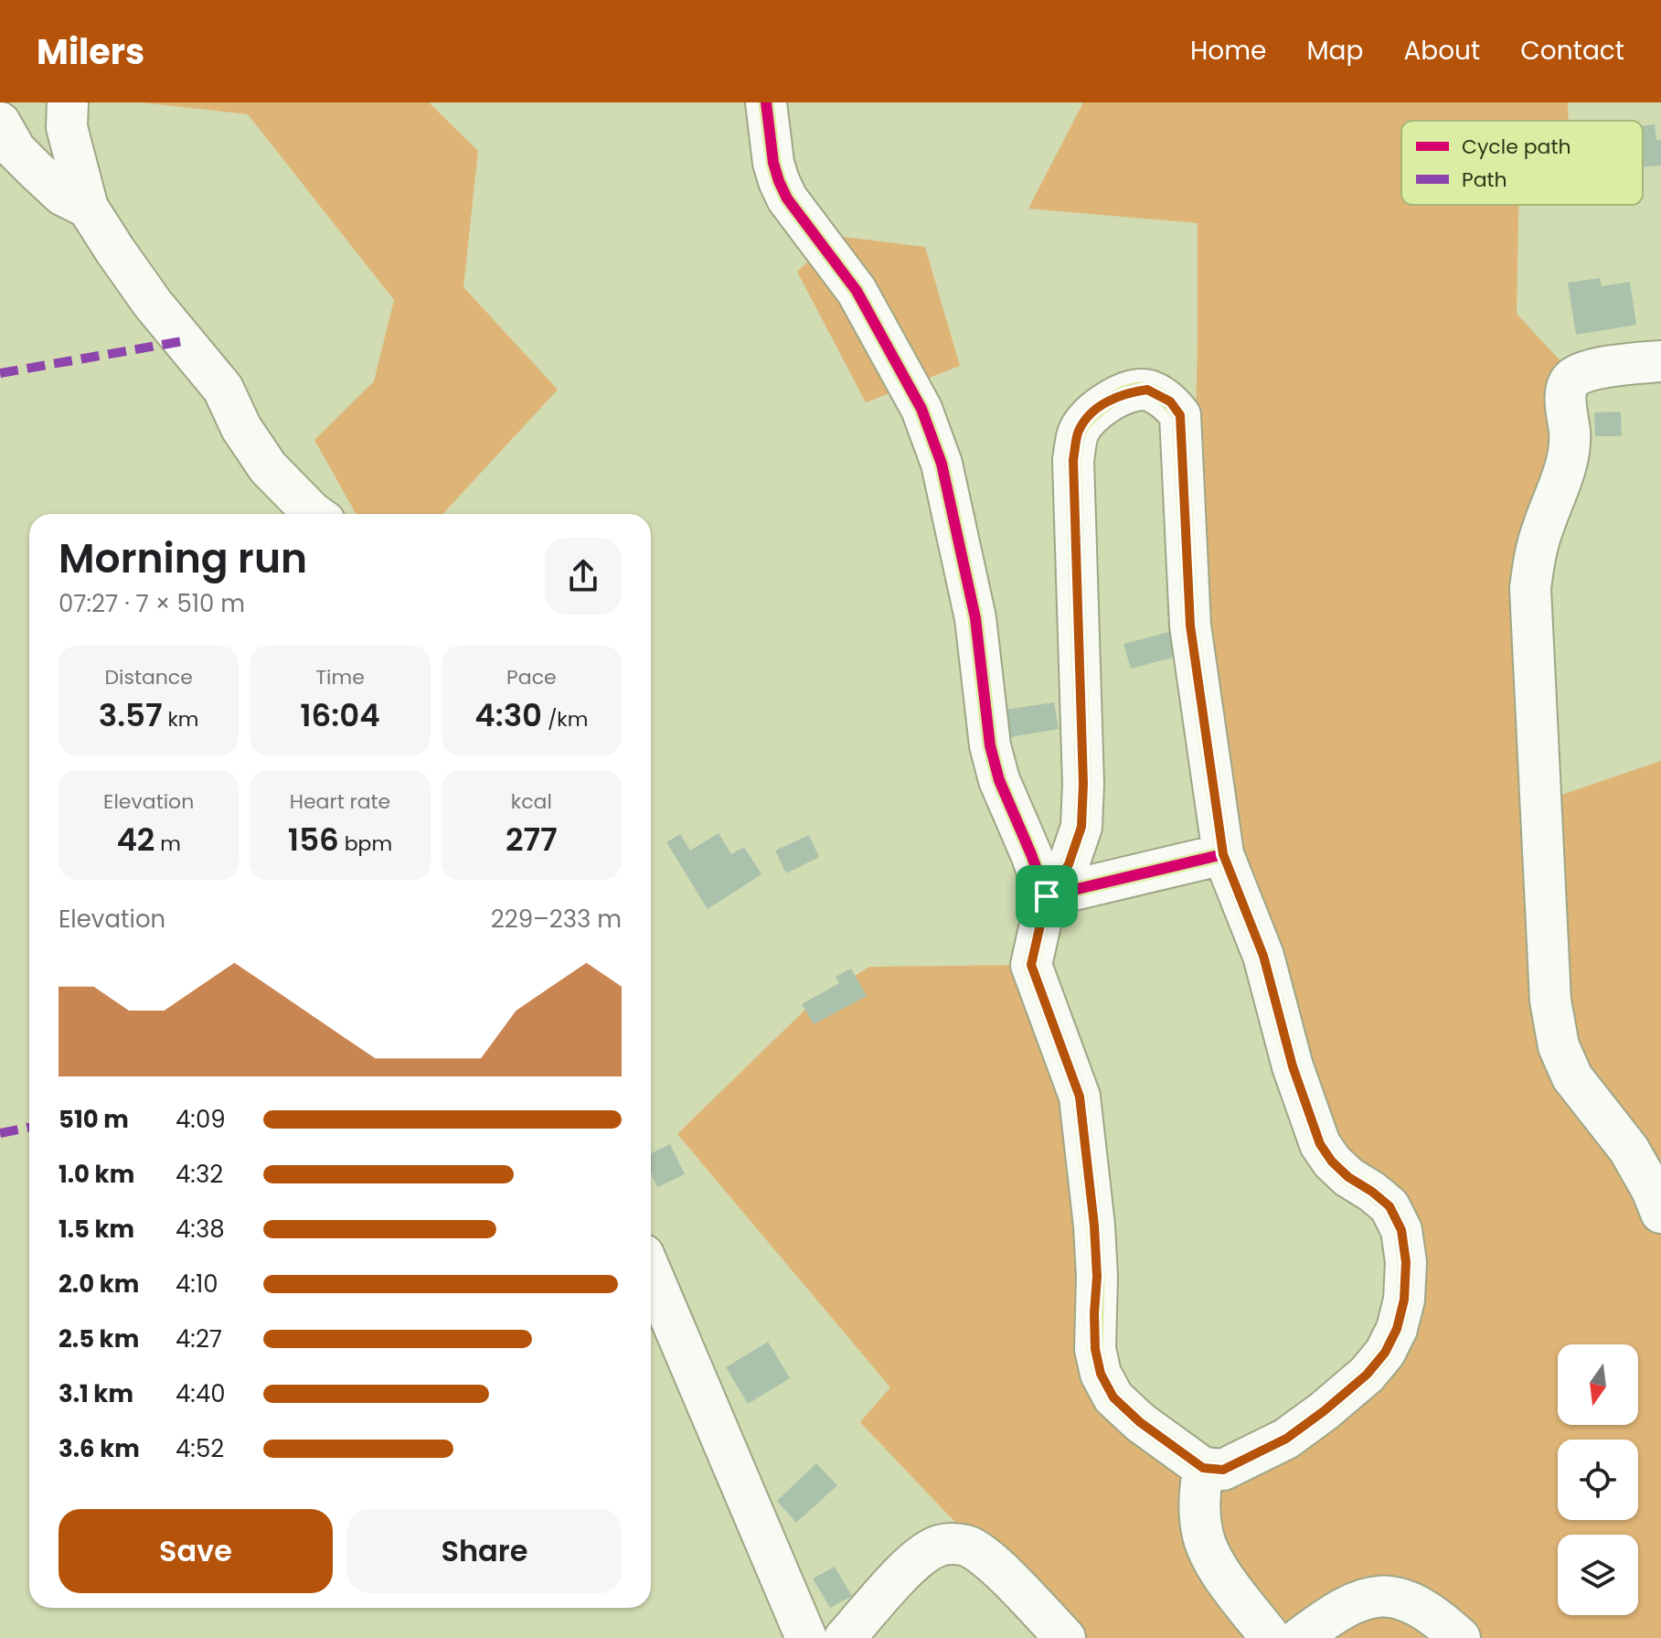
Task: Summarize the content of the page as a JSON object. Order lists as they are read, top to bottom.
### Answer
{
  "legend": ["Cycle path", "Path"],
  "north": "bottom",
  "page": {
    "header": "Milers",
    "nav": [
      "Home",
      "Map",
      "About",
      "Contact"
    ],
    "heading": ["Morning run", "07:27 · 7 × 510 m"],
    "stats": [
      ["Distance", "3.57 km"],
      ["Time", "16:04"],
      ["Pace", "4:30 /km"],
      ["Elevation", "42 m"],
      ["Heart rate", "156 bpm"],
      ["kcal", "277"]
    ],
    "chart": ["Elevation", "229–233 m"],
    "list": [
      {
        "name": "510 m",
        "note": "4:09"
      },
      {
        "name": "1.0 km",
        "note": "4:32"
      },
      {
        "name": "1.5 km",
        "note": "4:38"
      },
      {
        "name": "2.0 km",
        "note": "4:10"
      },
      {
        "name": "2.5 km",
        "note": "4:27"
      },
      {
        "name": "3.1 km",
        "note": "4:40"
      },
      {
        "name": "3.6 km",
        "note": "4:52"
      }
    ],
    "buttons": ["Save", "Share"]
  }
}
